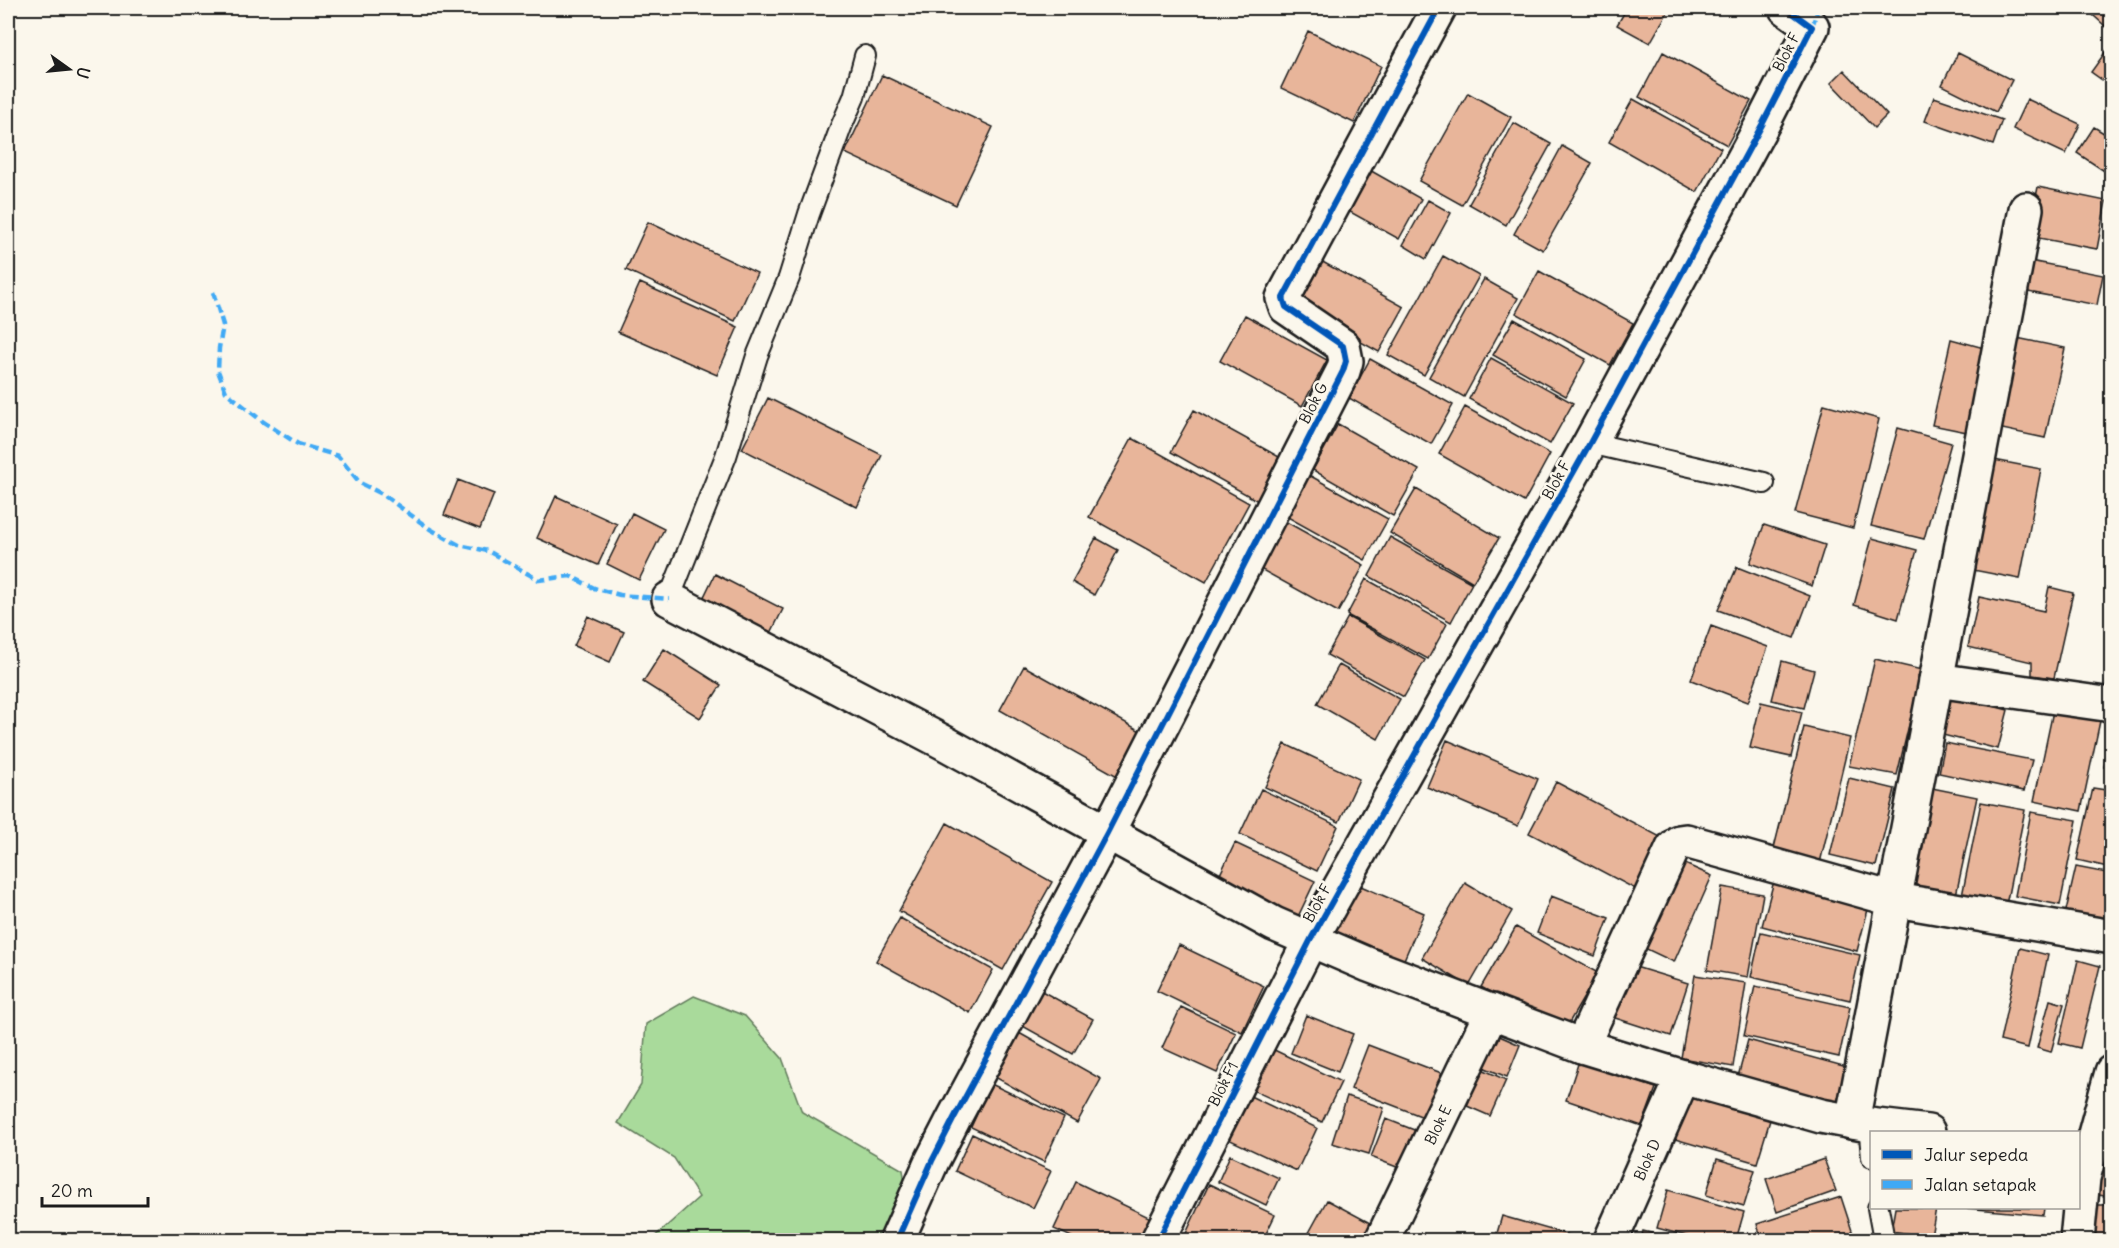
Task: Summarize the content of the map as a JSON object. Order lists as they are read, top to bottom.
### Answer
{
  "streets": {
    "street": [
      "Blok F",
      "Blok G",
      "Blok F1",
      "Blok E",
      "Blok D"
    ]
  },
  "crossings": [
    ["Blok F", "Blok F1"]
  ],
  "legend": ["Jalur sepeda", "Jalan setapak"],
  "scale_bar": "20 m",
  "north": "right"
}
